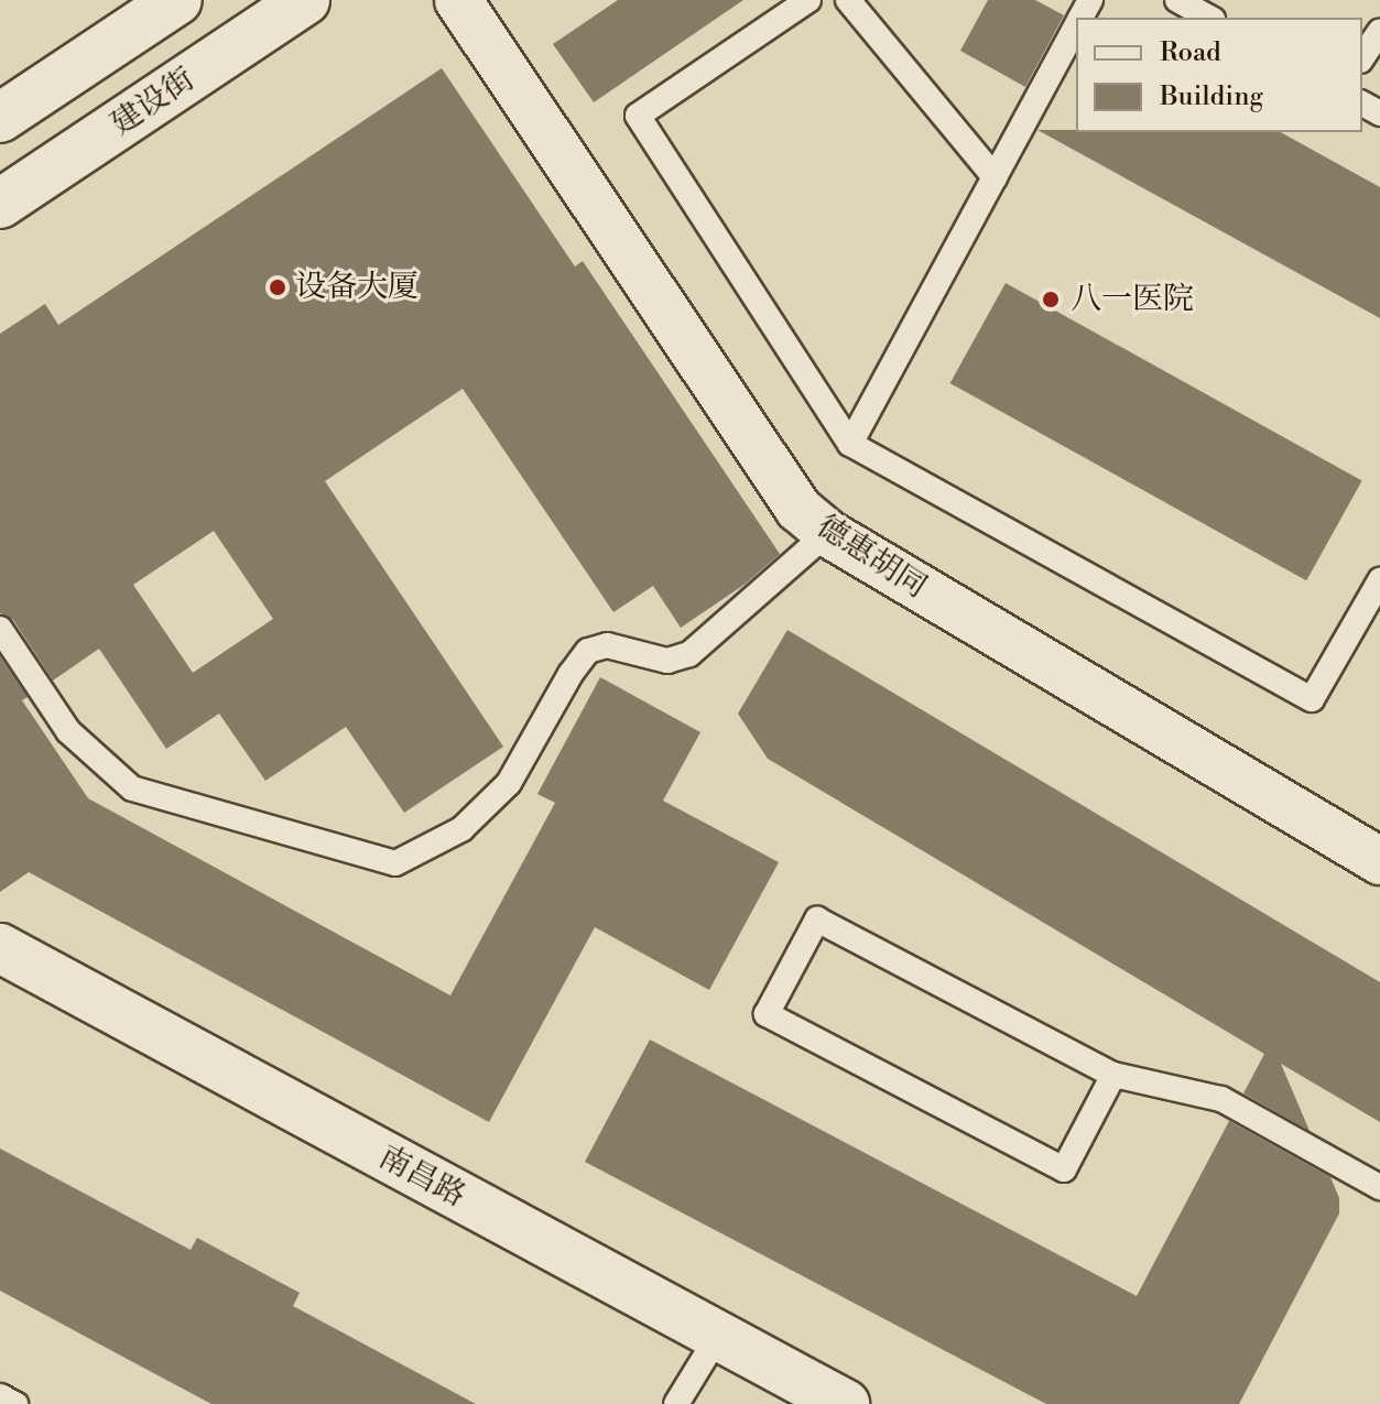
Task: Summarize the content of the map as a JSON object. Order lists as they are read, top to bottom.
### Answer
{
  "streets": {
    "street": ["建设街", "德惠胡同", "南昌路"]
  },
  "places": ["设备大厦", "八一医院"],
  "legend": ["Road", "Building"]
}
